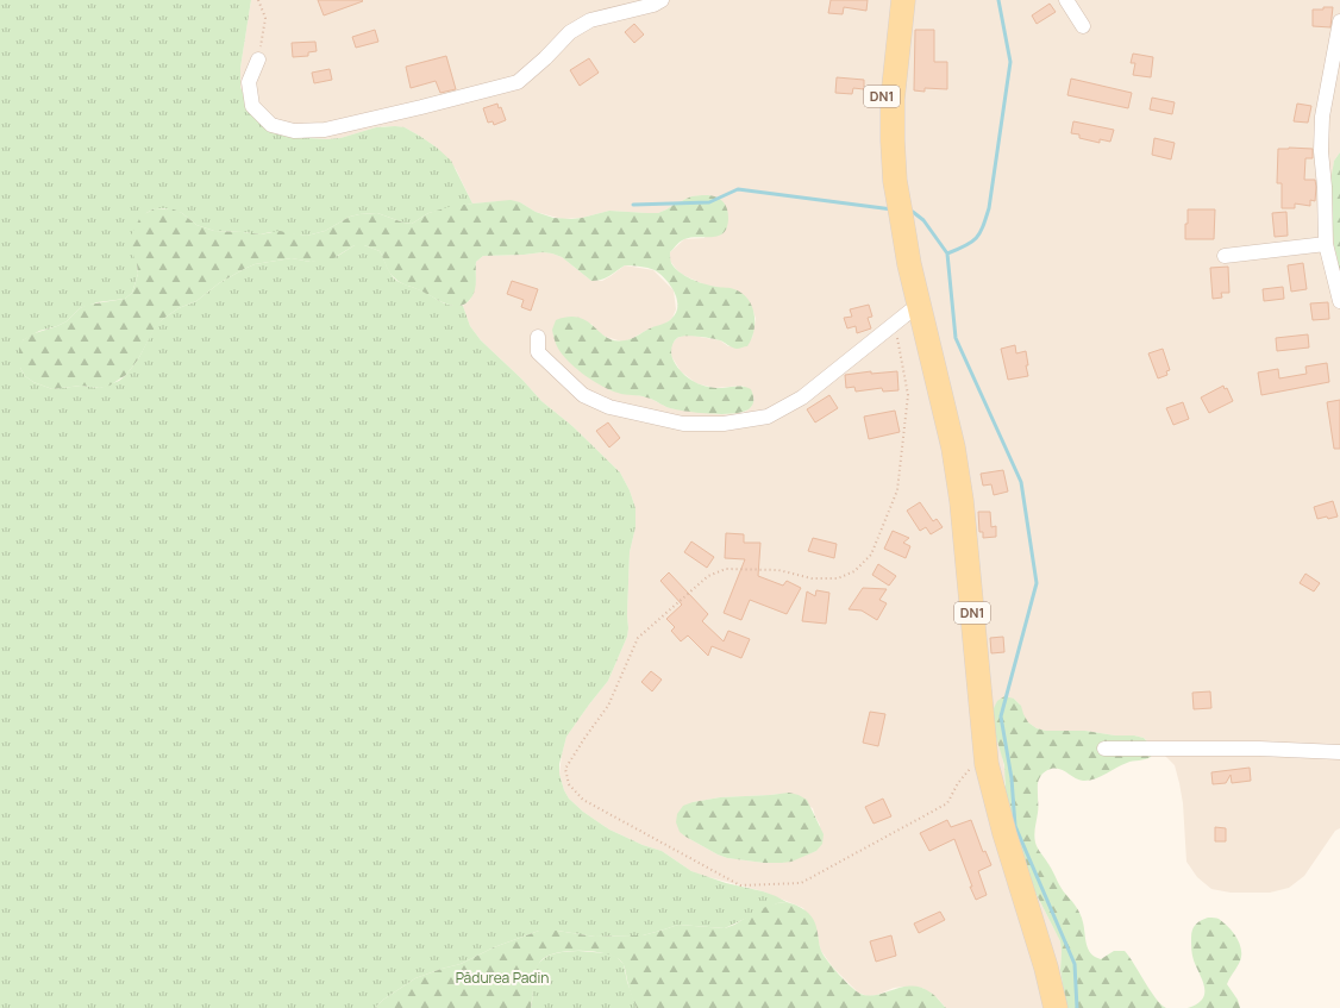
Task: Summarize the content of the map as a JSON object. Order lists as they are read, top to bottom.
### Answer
{
  "streets": {
    "main road": ["DN1"]
  },
  "parks": ["Pădurea Padin"]
}
